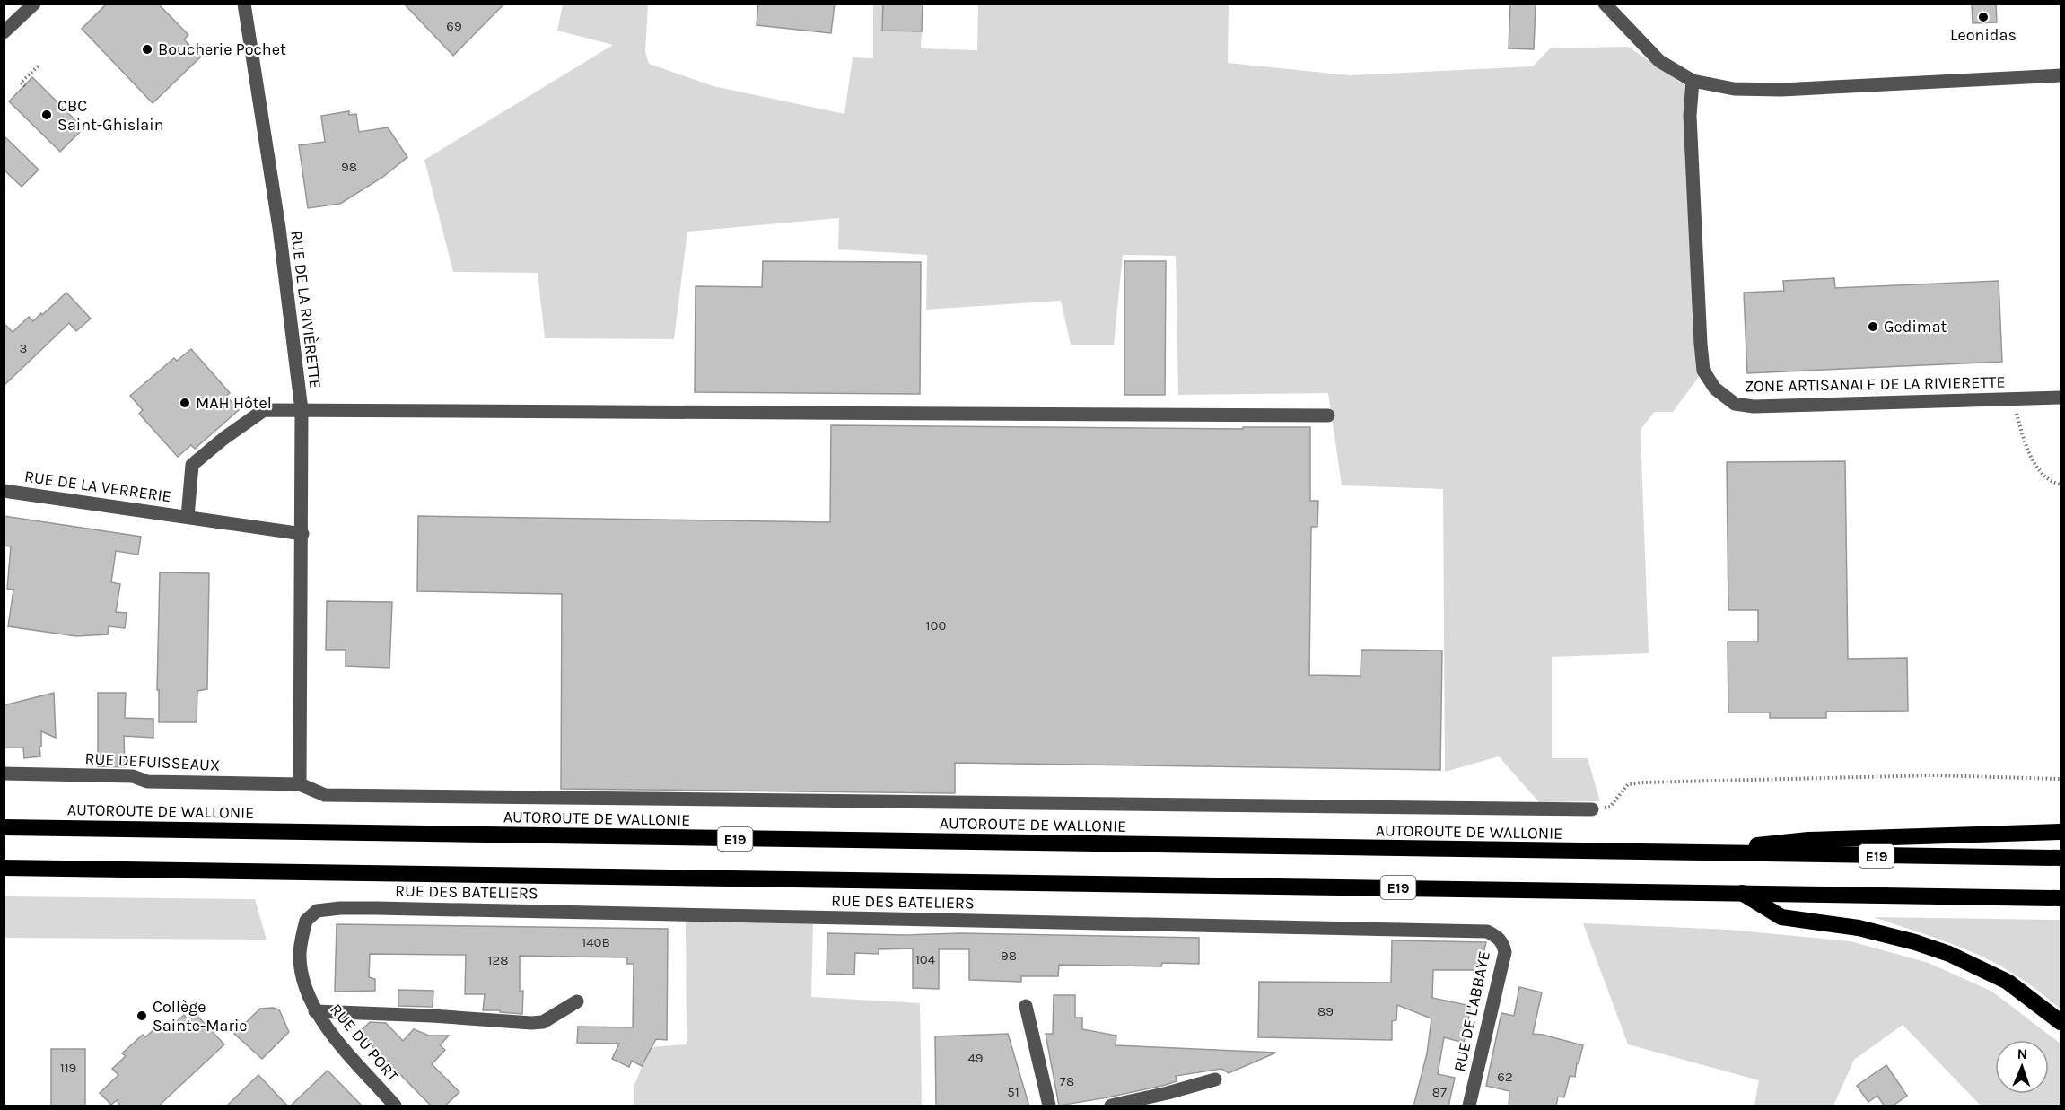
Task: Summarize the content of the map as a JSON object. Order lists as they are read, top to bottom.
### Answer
{
  "streets": {
    "highway": ["AUTOROUTE DE WALLONIE", "E19"],
    "street": [
      "RUE DE LA RIVIÈRETTE",
      "ZONE ARTISANALE DE LA RIVIERETTE",
      "RUE DE LA VERRERIE",
      "RUE DEFUISSEAUX",
      "RUE DES BATELIERS",
      "RUE DE L'ABBAYE",
      "RUE DU PORT"
    ]
  },
  "crossings": [
    ["RUE DE LA RIVIÈRETTE", "RUE DE LA VERRERIE"],
    ["RUE DE LA RIVIÈRETTE", "RUE DEFUISSEAUX"],
    ["RUE DES BATELIERS", "RUE DE L'ABBAYE"],
    ["RUE DES BATELIERS", "RUE DU PORT"]
  ],
  "places": [
    "Leonidas",
    "Boucherie Pochet",
    "CBC Saint-Ghislain",
    "Gedimat",
    "MAH Hôtel",
    "Collège Sainte-Marie"
  ],
  "house_numbers": [
    "69",
    "98",
    "3",
    "100",
    "140B",
    "98",
    "104",
    "128",
    "89",
    "49",
    "119",
    "62",
    "78",
    "51",
    "87"
  ],
  "north": "top"
}
